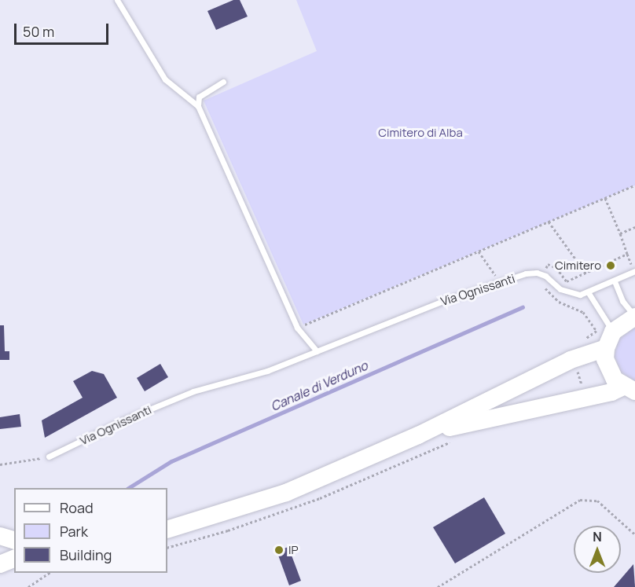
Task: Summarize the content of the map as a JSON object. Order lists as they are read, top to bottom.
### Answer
{
  "streets": {
    "lane": ["Via Ognissanti"]
  },
  "water": ["Canale di Verduno"],
  "parks": ["Cimitero di Alba"],
  "places": ["Cimitero", "IP"],
  "legend": ["Road", "Park", "Building"],
  "scale_bar": "50 m",
  "north": "top"
}
